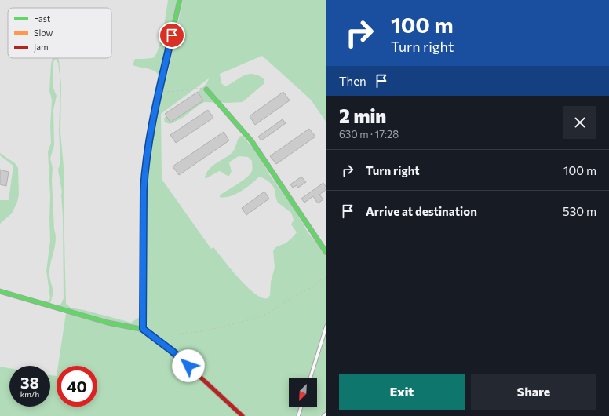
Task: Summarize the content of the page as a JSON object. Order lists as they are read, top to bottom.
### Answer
{
  "legend": ["Fast", "Slow", "Jam"],
  "north": "bottom left",
  "page": {
    "turn": ["100 m", "Turn right"],
    "then": "Then",
    "heading": ["2 min", "630 m · 17:28"],
    "list": [
      {
        "name": "Turn right",
        "value": "100 m"
      },
      {
        "name": "Arrive at destination",
        "value": "530 m"
      }
    ],
    "speed": "38 km/h",
    "limit": "40",
    "buttons": ["Exit", "Share"]
  }
}
